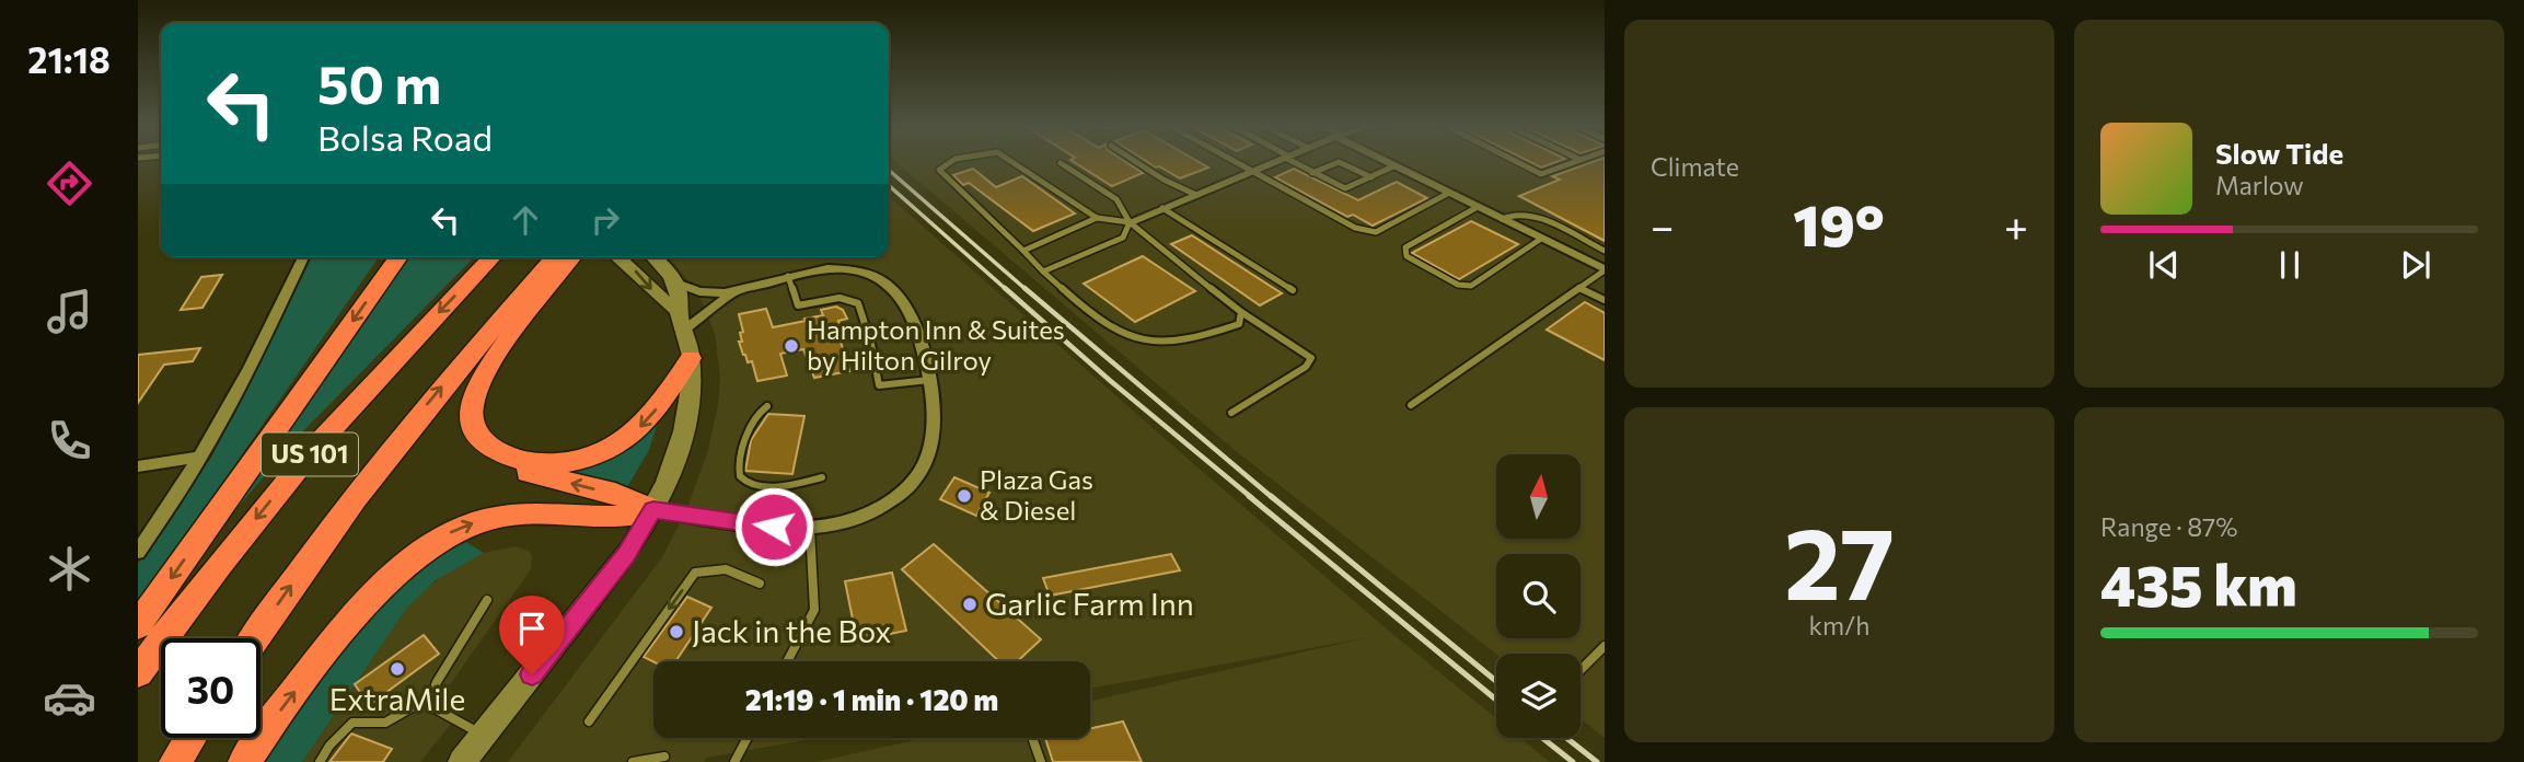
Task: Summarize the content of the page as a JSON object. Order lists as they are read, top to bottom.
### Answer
{
  "streets": {
    "highway": ["US 101"]
  },
  "places": [
    "Hampton Inn & Suites by Hilton Gilroy",
    "Plaza Gas & Diesel",
    "Garlic Farm Inn",
    "Jack in the Box",
    "ExtraMile"
  ],
  "north": "top",
  "page": {
    "tabs": "21:18",
    "tile": [
      "Climate",
      ["27", "km/h"],
      ["Range · 87%", "435 km"]
    ],
    "turn": ["50 m", "Bolsa Road"],
    "song": ["Slow Tide", "Marlow"],
    "heat": ["−", "19°", "+"],
    "limit": "30",
    "trip": "21:19 · 1 min · 120 m"
  }
}
